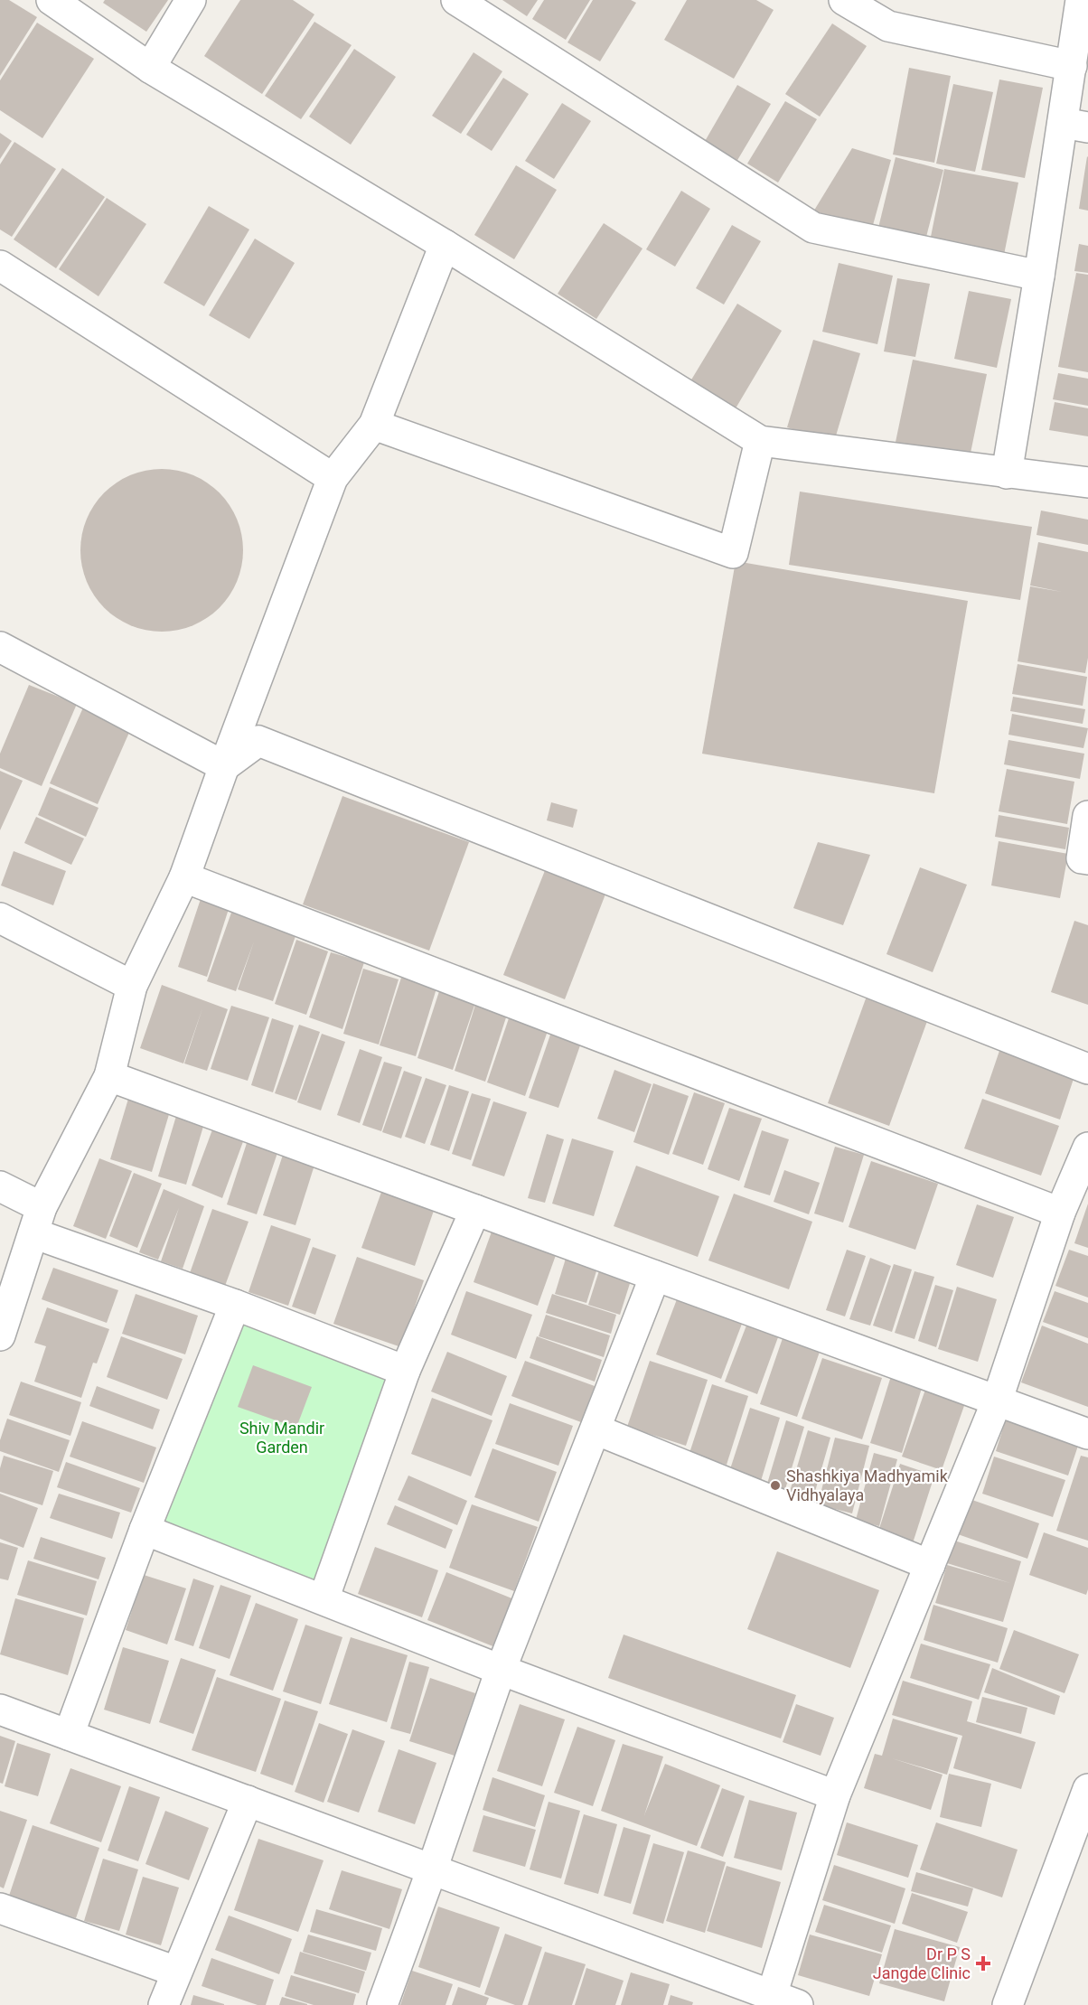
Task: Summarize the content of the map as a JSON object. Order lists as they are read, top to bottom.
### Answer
{
  "parks": ["Shiv Mandir Garden"],
  "places": {
    "other": ["Shashkiya Madhyamik Vidhyalaya"],
    "health": ["Dr P S Jangde Clinic"]
  }
}
